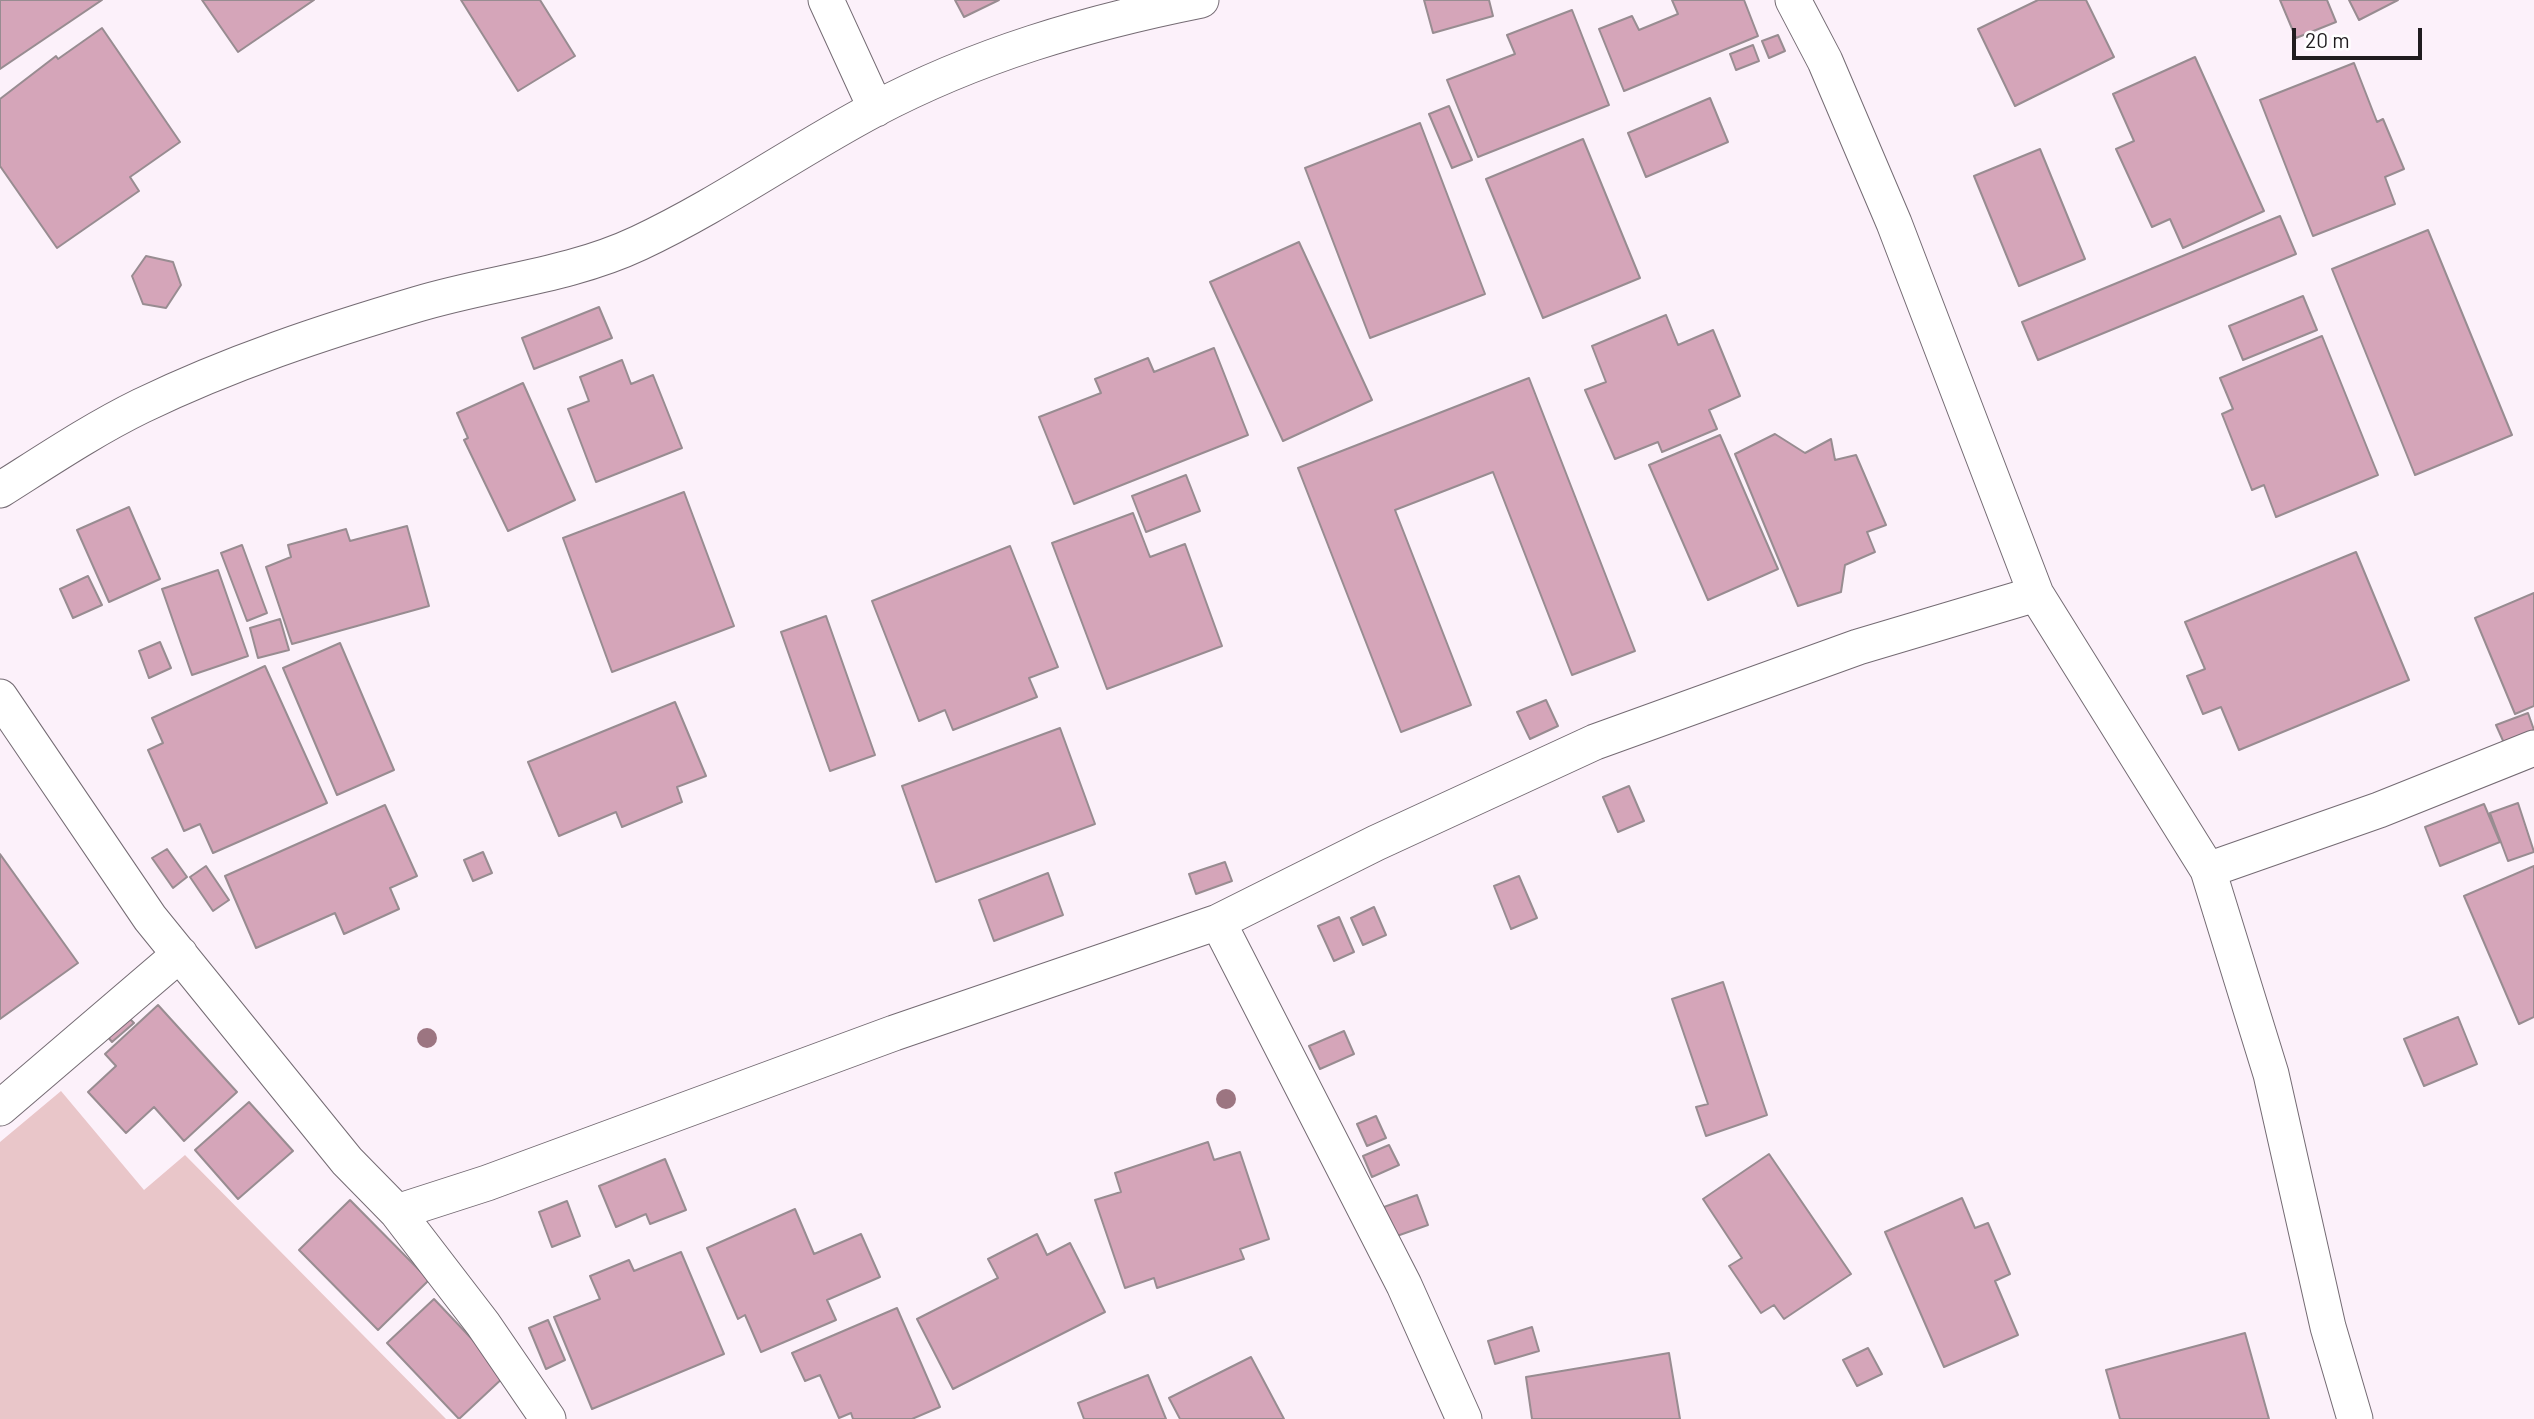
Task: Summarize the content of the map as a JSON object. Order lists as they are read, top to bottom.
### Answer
{
  "scale_bar": "20 m"
}
